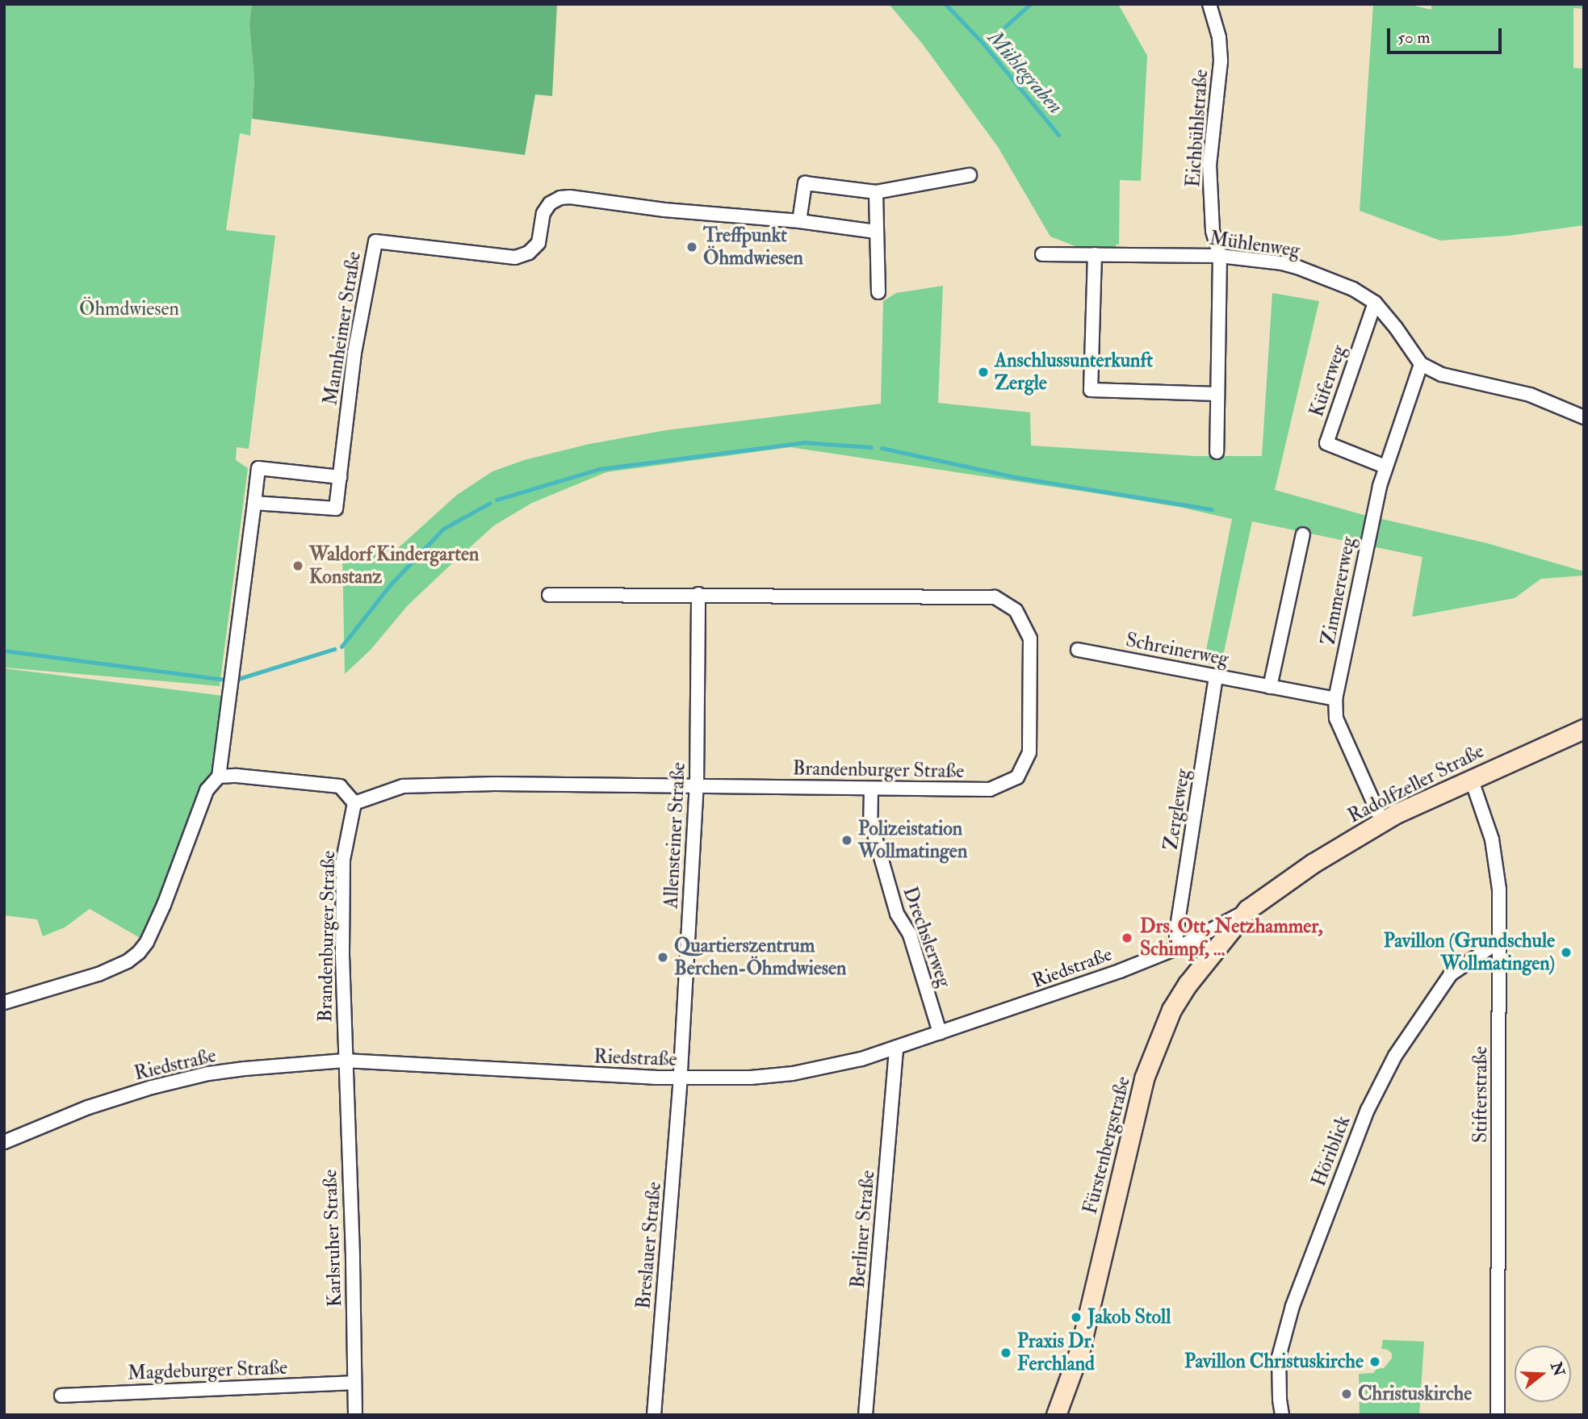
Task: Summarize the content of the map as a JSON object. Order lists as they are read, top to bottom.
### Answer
{
  "streets": {
    "main road": ["Radolfzeller Straße", "Fürstenbergstraße"],
    "street": [
      "Eichbühlstraße",
      "Mühlenweg",
      "Mannheimer Straße",
      "Küferweg",
      "Zimmererweg",
      "Schreinerweg",
      "Brandenburger Straße",
      "Zergleweg",
      "Allensteiner Straße",
      "Drechslerweg",
      "Riedstraße",
      "Stifterstraße",
      "Höriblick",
      "Berliner Straße",
      "Karlsruher Straße",
      "Breslauer Straße",
      "Magdeburger Straße"
    ]
  },
  "crossings": [
    ["Eichbühlstraße", "Mühlenweg"],
    ["Mühlenweg", "Küferweg"],
    ["Mühlenweg", "Zimmererweg"],
    ["Küferweg", "Zimmererweg"],
    ["Zimmererweg", "Schreinerweg"],
    ["Zimmererweg", "Radolfzeller Straße"],
    ["Schreinerweg", "Zergleweg"],
    ["Brandenburger Straße", "Allensteiner Straße"],
    ["Brandenburger Straße", "Drechslerweg"],
    ["Brandenburger Straße", "Riedstraße"],
    ["Brandenburger Straße", "Karlsruher Straße"],
    ["Radolfzeller Straße", "Riedstraße"],
    ["Radolfzeller Straße", "Stifterstraße"],
    ["Radolfzeller Straße", "Fürstenbergstraße"],
    ["Zergleweg", "Riedstraße"],
    ["Allensteiner Straße", "Riedstraße"],
    ["Allensteiner Straße", "Breslauer Straße"],
    ["Drechslerweg", "Riedstraße"],
    ["Riedstraße", "Fürstenbergstraße"],
    ["Riedstraße", "Berliner Straße"],
    ["Riedstraße", "Karlsruher Straße"],
    ["Riedstraße", "Breslauer Straße"],
    ["Stifterstraße", "Höriblick"],
    ["Karlsruher Straße", "Magdeburger Straße"]
  ],
  "water": ["Mühlegraben"],
  "parks": ["Öhmdwiesen"],
  "places": [
    "Treffpunkt Öhmdwiesen",
    "Anschlussunterkunft Zergle",
    "Waldorf Kindergarten Konstanz",
    "Polizeistation Wollmatingen",
    "Drs. Ott, Netzhammer, Schimpf, ...",
    "Pavillon (Grundschule Wollmatingen)",
    "Quartierszentrum Berchen-Öhmdwiesen",
    "Jakob Stoll",
    "Praxis Dr. Ferchland",
    "Pavillon Christuskirche",
    "Christuskirche"
  ],
  "scale_bar": "50 m",
  "north": "right"
}
